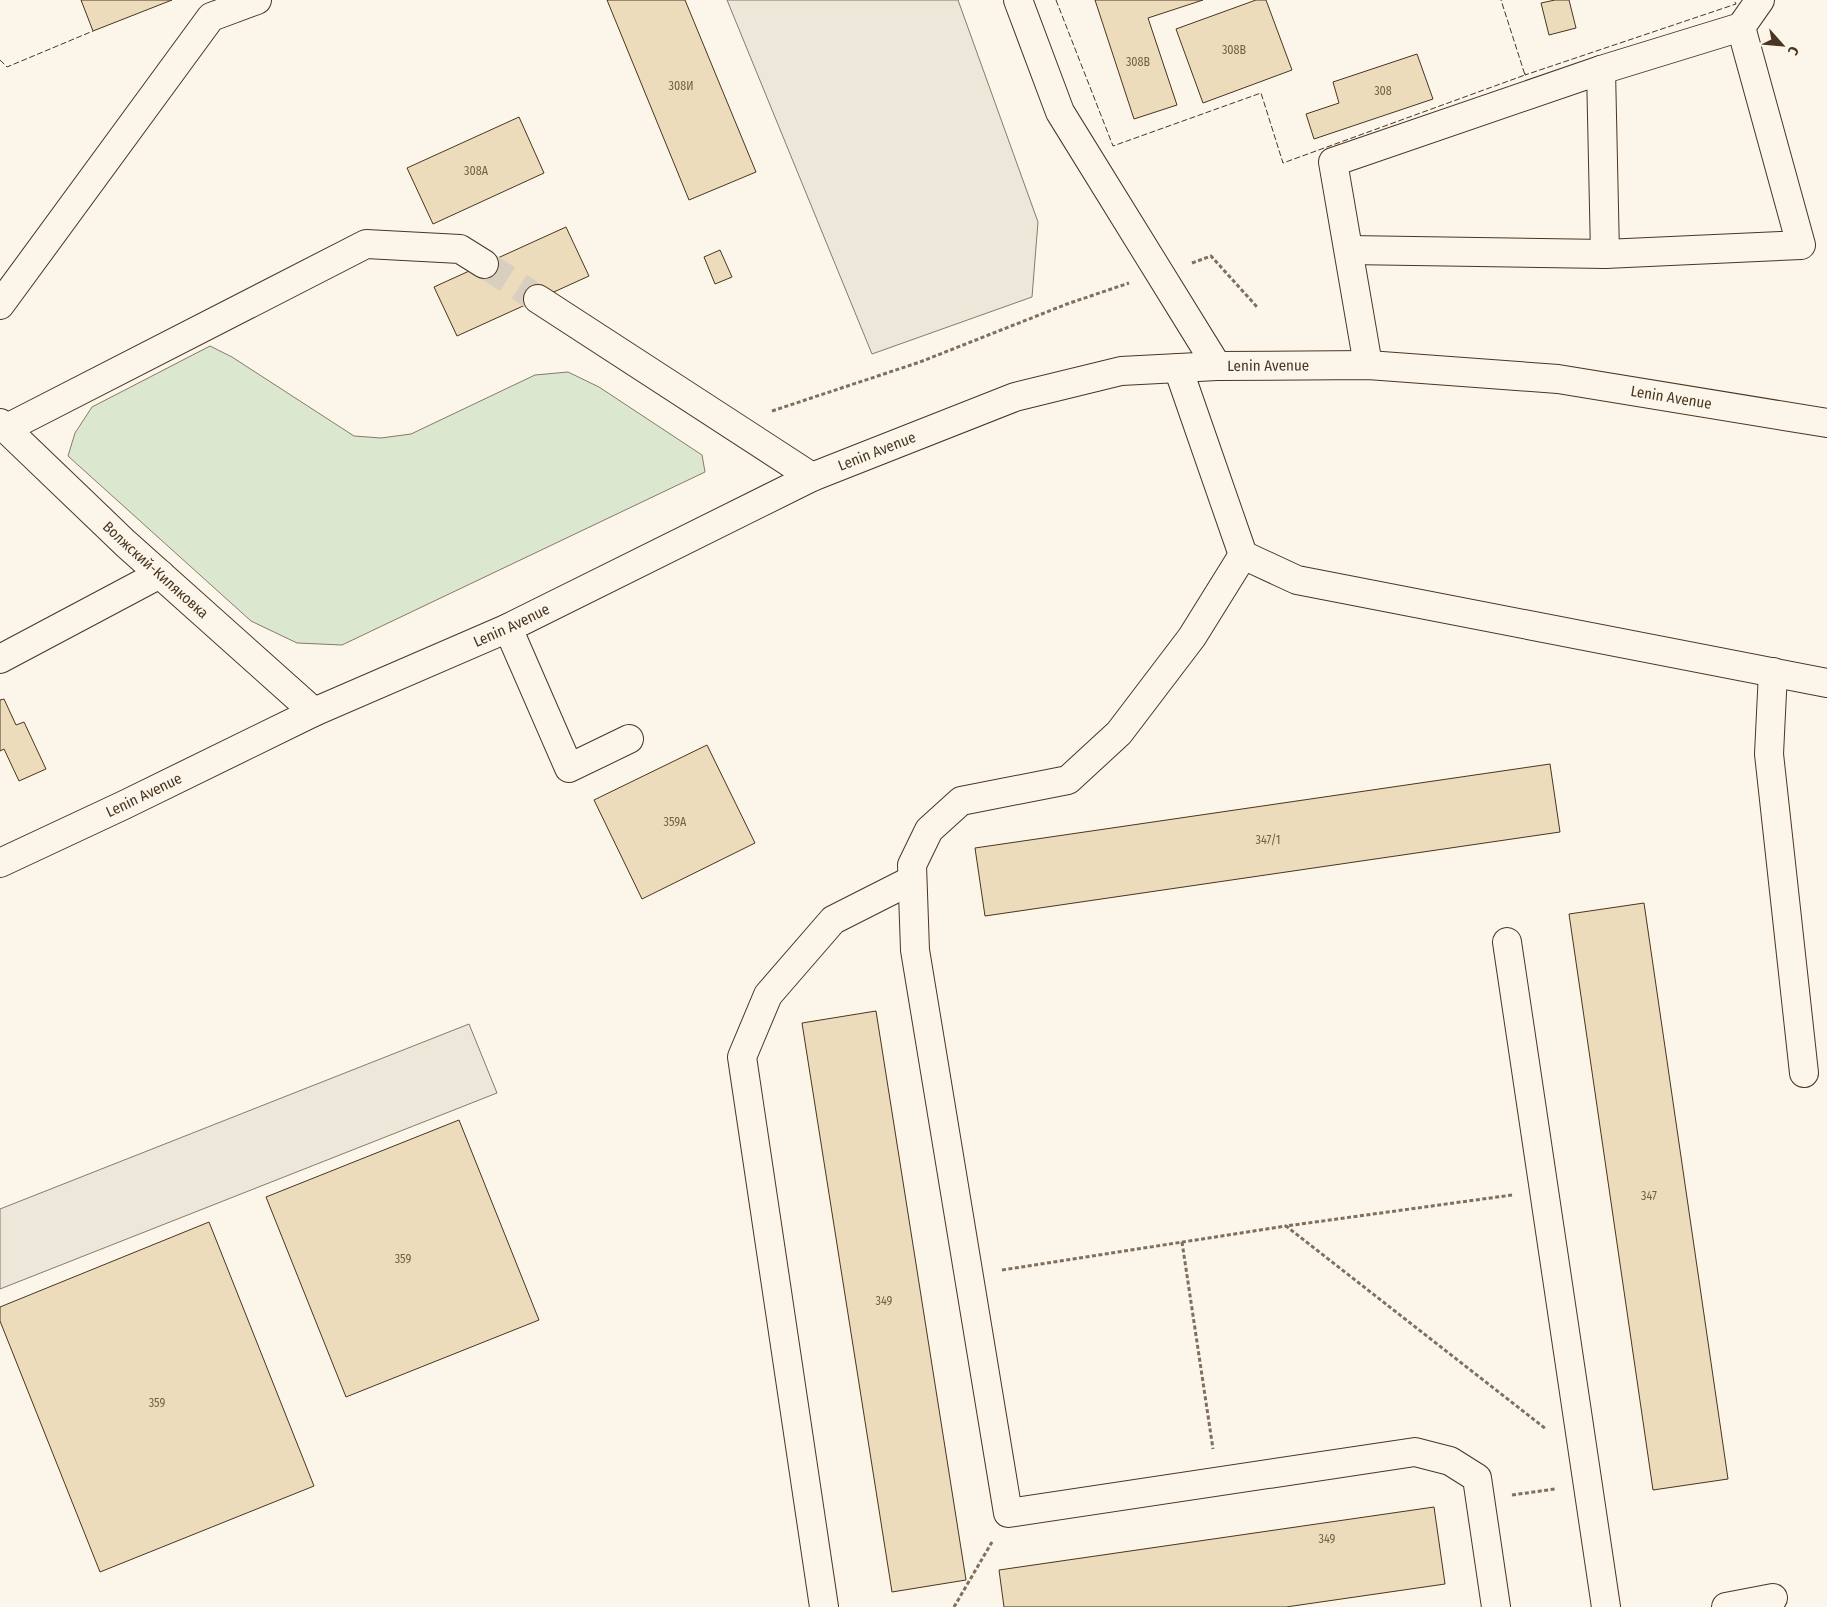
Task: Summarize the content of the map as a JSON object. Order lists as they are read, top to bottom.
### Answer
{
  "streets": {
    "main road": ["Lenin Avenue", "Волжский-Киляковка"]
  },
  "crossings": [
    ["Lenin Avenue", "Волжский-Киляковка"]
  ],
  "house_numbers": [
    "308В",
    "308В",
    "308И",
    "308",
    "308А",
    "359А",
    "347/1",
    "347",
    "359",
    "349",
    "359",
    "349"
  ],
  "north": "bottom right"
}
